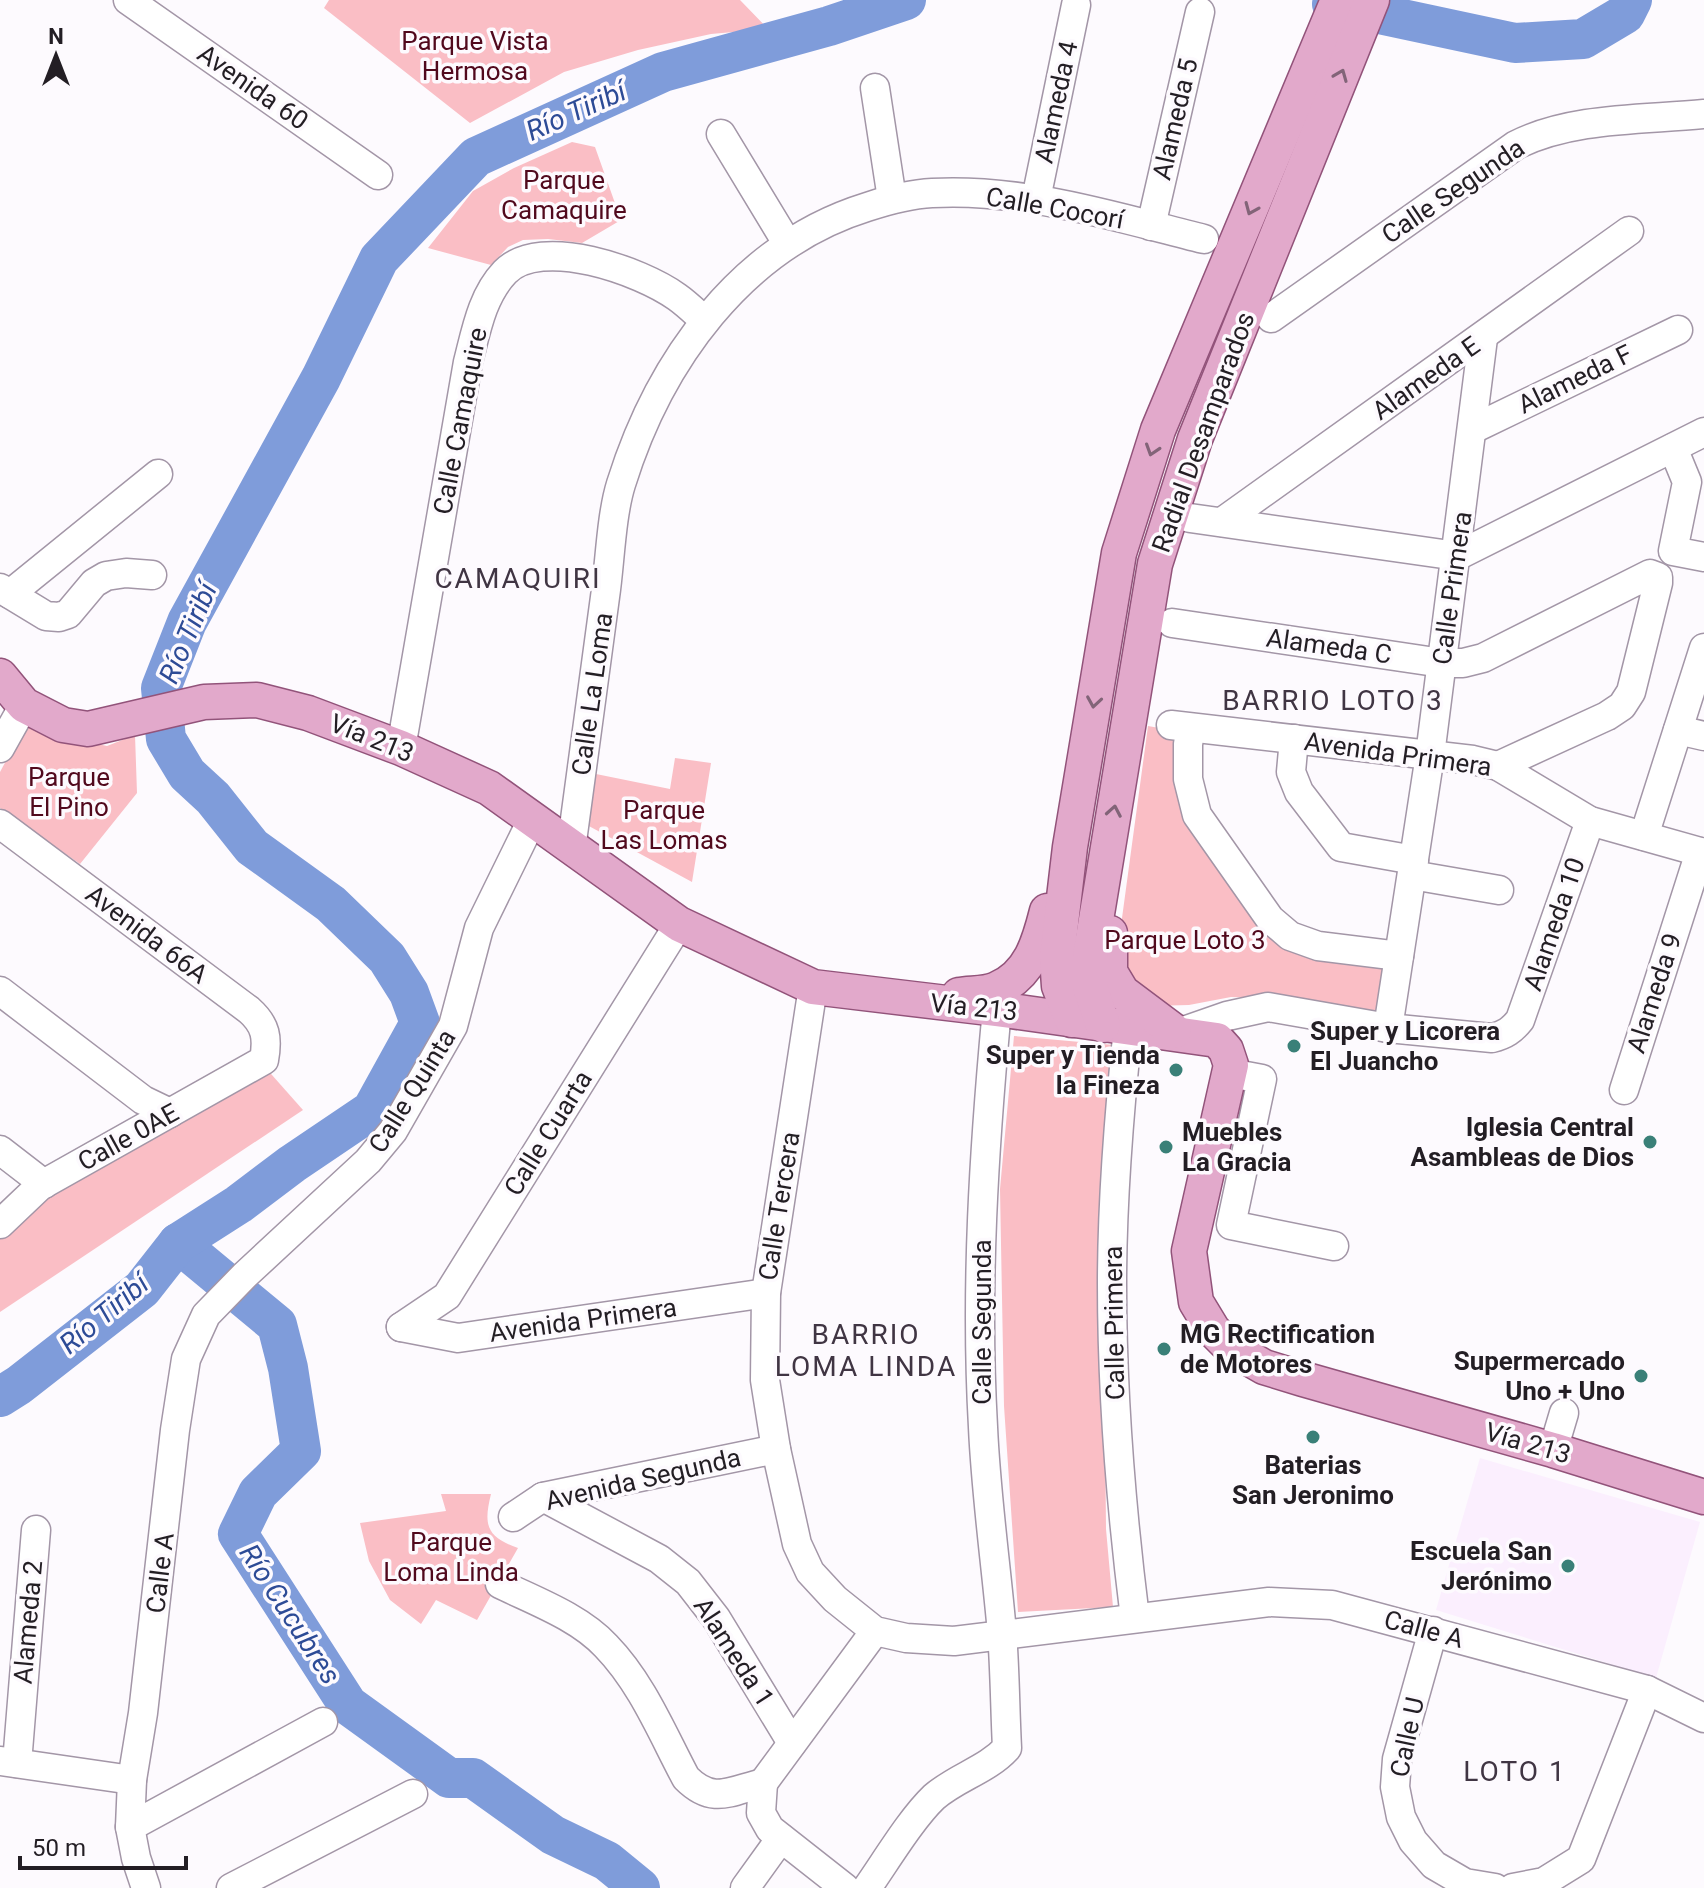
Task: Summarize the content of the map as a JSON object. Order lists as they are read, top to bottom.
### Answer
{
  "streets": {
    "main road": ["Radial Desamparados", "Vía 213"],
    "street": [
      "Avenida 60",
      "Alameda 4",
      "Alameda 5",
      "Calle Segunda",
      "Calle Cocorí",
      "Alameda E",
      "Alameda F",
      "Calle Camaquire",
      "Calle Primera",
      "Alameda C",
      "Calle La Loma",
      "Avenida Primera",
      "Alameda 10",
      "Avenida 66A",
      "Alameda 9",
      "Calle Quinta",
      "Calle Cuarta",
      "Calle 0AE",
      "Calle Tercera",
      "Avenida Segunda",
      "Calle A",
      "Alameda 2",
      "Alameda 1",
      "Calle U"
    ]
  },
  "crossings": [
    ["Alameda 4", "Calle Cocorí"],
    ["Alameda 5", "Calle Cocorí"],
    ["Calle Segunda", "Vía 213"],
    ["Calle Segunda", "Calle A"],
    ["Calle Cocorí", "Calle Camaquire"],
    ["Calle Cocorí", "Calle La Loma"],
    ["Alameda E", "Calle Primera"],
    ["Alameda F", "Calle Primera"],
    ["Calle Camaquire", "Calle La Loma"],
    ["Calle Camaquire", "Vía 213"],
    ["Radial Desamparados", "Calle Primera"],
    ["Radial Desamparados", "Vía 213"],
    ["Calle Primera", "Alameda C"],
    ["Calle Primera", "Vía 213"],
    ["Calle Primera", "Avenida Primera"],
    ["Calle Primera", "Alameda 10"],
    ["Calle Primera", "Calle A"],
    ["Alameda C", "Avenida Primera"],
    ["Calle La Loma", "Vía 213"],
    ["Vía 213", "Calle Quinta"],
    ["Vía 213", "Calle Cuarta"],
    ["Vía 213", "Calle Tercera"],
    ["Avenida Primera", "Alameda 10"],
    ["Avenida Primera", "Alameda 9"],
    ["Avenida Primera", "Calle Cuarta"],
    ["Avenida Primera", "Calle Tercera"],
    ["Avenida 66A", "Calle 0AE"],
    ["Calle Quinta", "Calle A"],
    ["Calle Tercera", "Avenida Segunda"],
    ["Calle Tercera", "Calle A"],
    ["Avenida Segunda", "Alameda 1"],
    ["Calle A", "Calle U"]
  ],
  "districts": [
    "CAMAQUIRI",
    "BARRIO LOTO 3",
    "BARRIO LOMA LINDA",
    "LOTO 1"
  ],
  "water": ["Río Tiribí", "Río Cucubres"],
  "parks": [
    "Parque Vista Hermosa",
    "Parque Camaquire",
    "Parque El Pino",
    "Parque Las Lomas",
    "Parque Loto 3",
    "Parque Loma Linda"
  ],
  "places": [
    "Super y Licorera El Juancho",
    "Super y Tienda la Fineza",
    "Iglesia Central Asambleas de Dios",
    "Muebles La Gracia",
    "MG Rectification de Motores",
    "Supermercado Uno + Uno",
    "Baterias San Jeronimo",
    "Escuela San Jerónimo"
  ],
  "scale_bar": "50 m",
  "north": "top"
}
